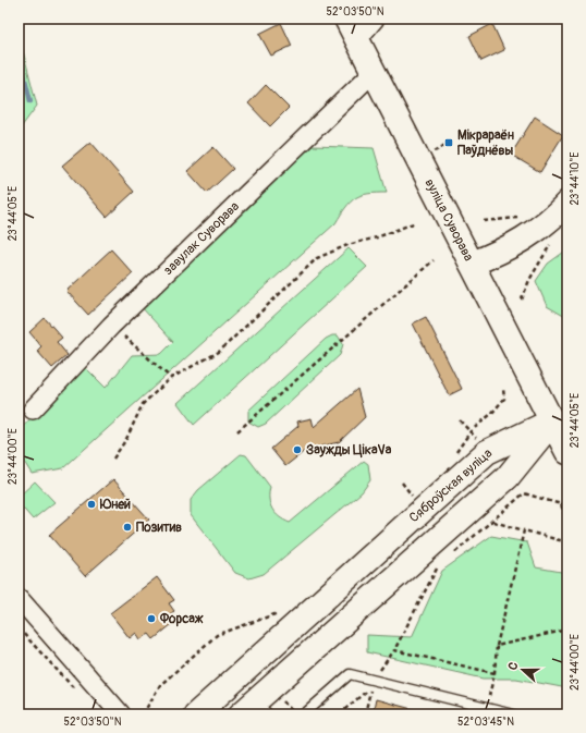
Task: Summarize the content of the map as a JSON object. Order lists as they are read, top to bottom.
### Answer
{
  "streets": {
    "main road": ["вуліца Суворава", "Сяброўская вуліца"],
    "street": ["завулак Суворава"]
  },
  "crossings": [
    ["вуліца Суворава", "завулак Суворава"],
    ["вуліца Суворава", "Сяброўская вуліца"]
  ],
  "places": {
    "transit": ["Мікрараён Паўднёвы"],
    "other": [
      "Заужды ЦікаVа",
      "Юней",
      "Позитив",
      "Форсаж"
    ]
  },
  "north": "left",
  "coordinates": [
    "52°03'50\"N",
    "23°44'10\"E",
    "23°44'05\"E",
    "23°44'00\"E",
    "52°03'45\"N"
  ]
}
